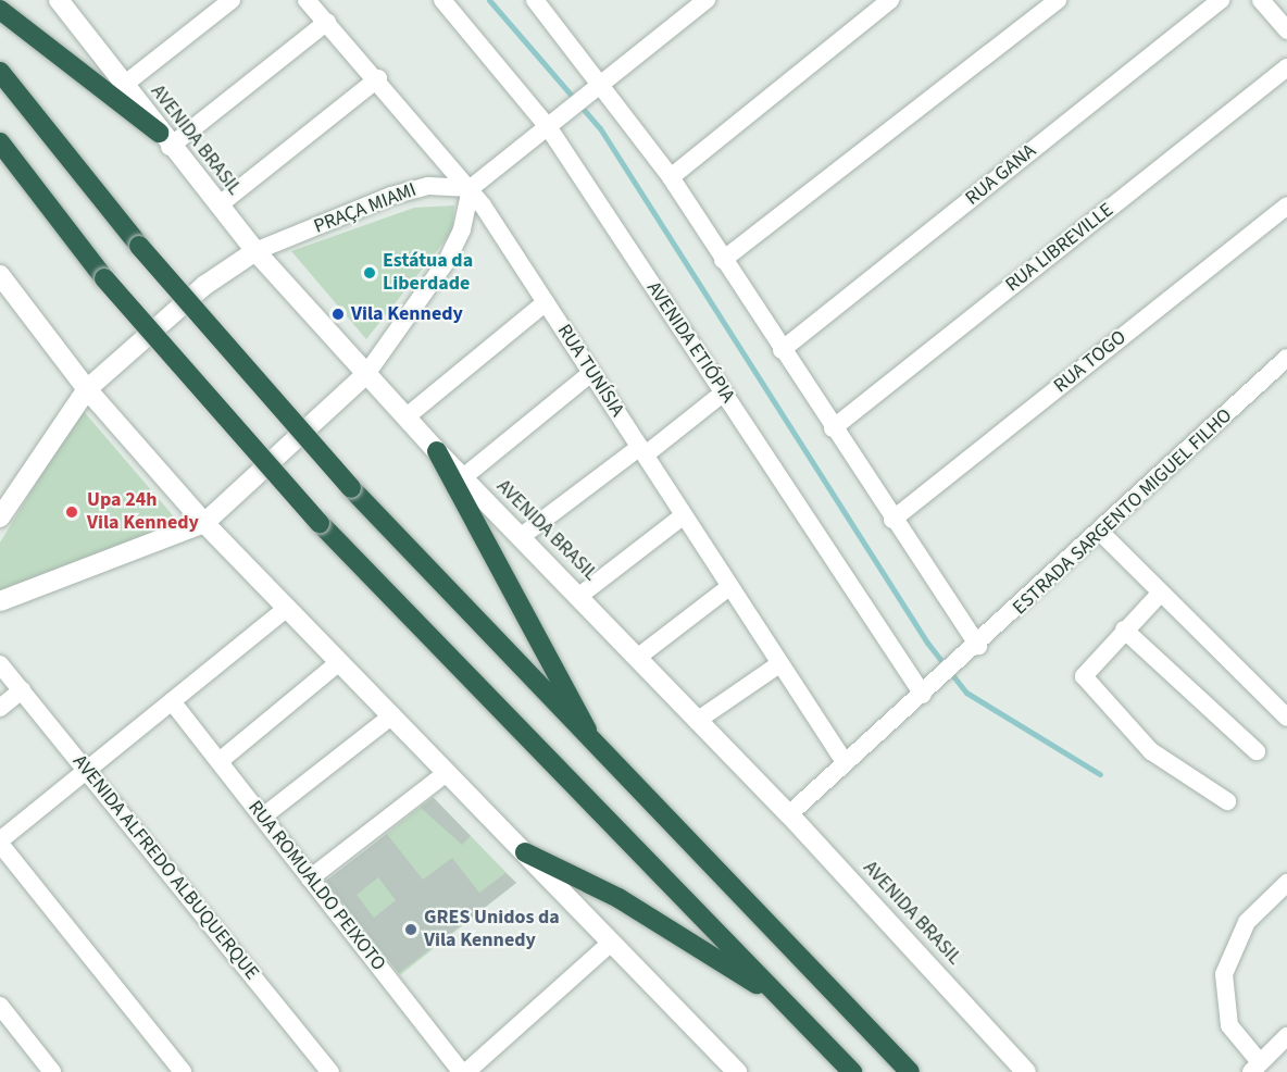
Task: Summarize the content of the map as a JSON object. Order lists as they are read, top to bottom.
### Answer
{
  "streets": {
    "street": [
      "AVENIDA BRASIL",
      "RUA GANA",
      "PRAÇA MIAMI",
      "RUA LIBREVILLE",
      "AVENIDA ETIÓPIA",
      "RUA TOGO",
      "RUA TUNÍSIA",
      "ESTRADA SARGENTO MIGUEL FILHO",
      "AVENIDA ALFREDO ALBUQUERQUE",
      "RUA ROMUALDO PEIXOTO"
    ]
  },
  "crossings": [
    ["AVENIDA BRASIL", "PRAÇA MIAMI"],
    ["PRAÇA MIAMI", "RUA TUNÍSIA"],
    ["AVENIDA ETIÓPIA", "ESTRADA SARGENTO MIGUEL FILHO"]
  ],
  "places": [
    "Estátua da Liberdade",
    "Vila Kennedy",
    "Upa 24h Vila Kennedy",
    "GRES Unidos da Vila Kennedy"
  ]
}
